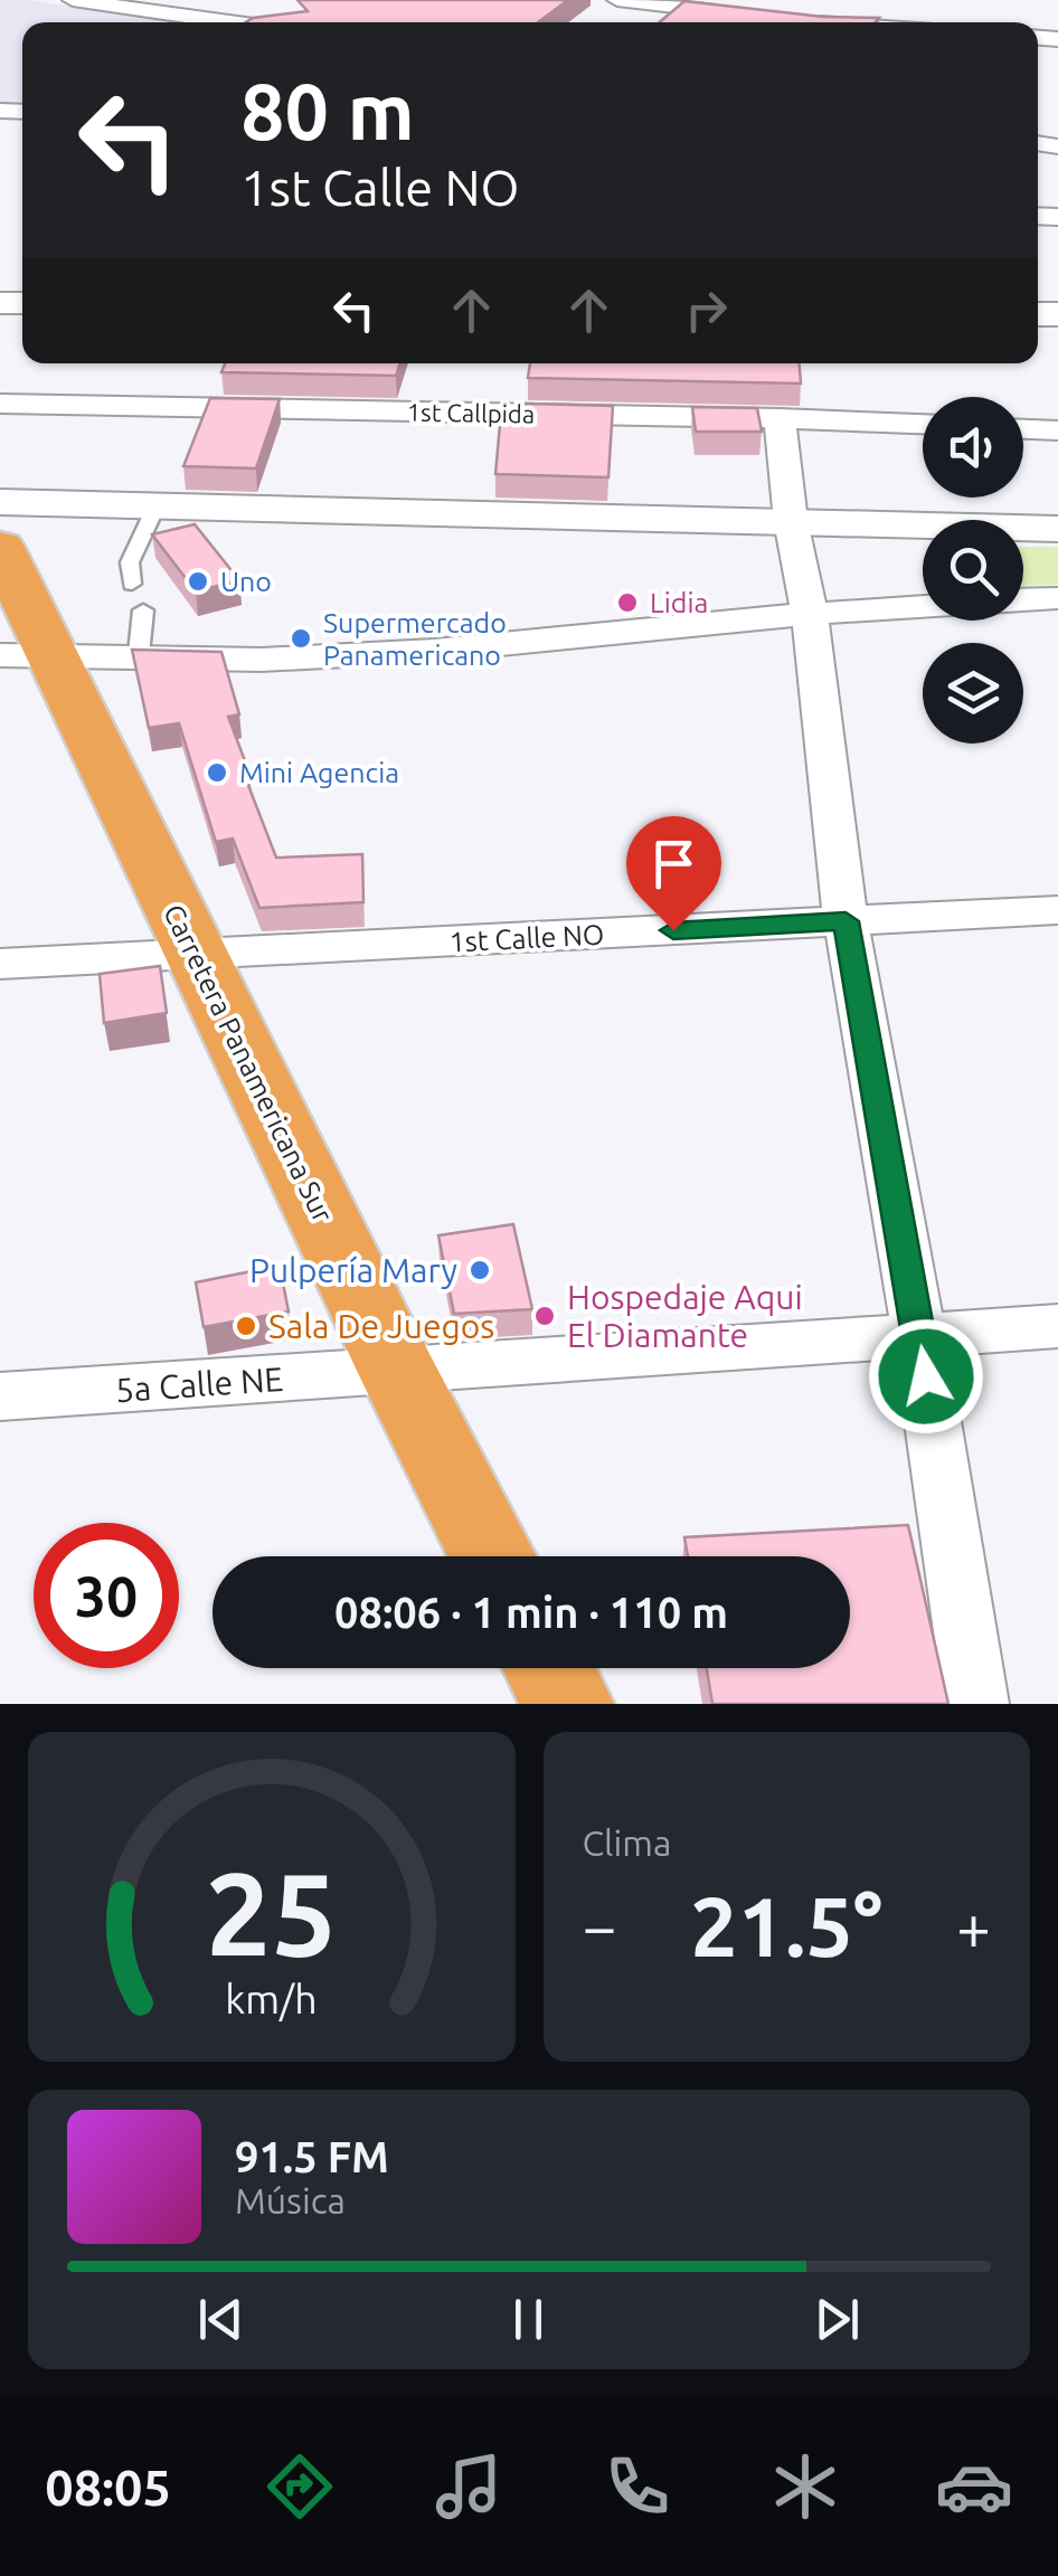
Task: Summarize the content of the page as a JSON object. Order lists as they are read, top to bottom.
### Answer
{
  "streets": {
    "highway": ["Carretera Panamericana Sur"],
    "street": ["1st Callpida", "1st Calle NO", "5a Calle NE"]
  },
  "crossings": [
    ["1st Calle NO", "Carretera Panamericana Sur"],
    ["Carretera Panamericana Sur", "5a Calle NE"]
  ],
  "places": [
    "Uno",
    "Lidia",
    "Supermercado Panamericano",
    "Mini Agencia",
    "Pulpería Mary",
    "Hospedaje Aqui El Diamante",
    "Sala De Juegos"
  ],
  "page": {
    "turn": ["80 m", "1st Calle NO"],
    "limit": "30",
    "trip": "08:06 · 1 min · 110 m",
    "tile": "Clima",
    "heat": ["−", "21.5°", "+"],
    "song": ["91.5 FM", "Música"],
    "tabs": "08:05",
    "gauge": ["25", "km/h"]
  }
}
